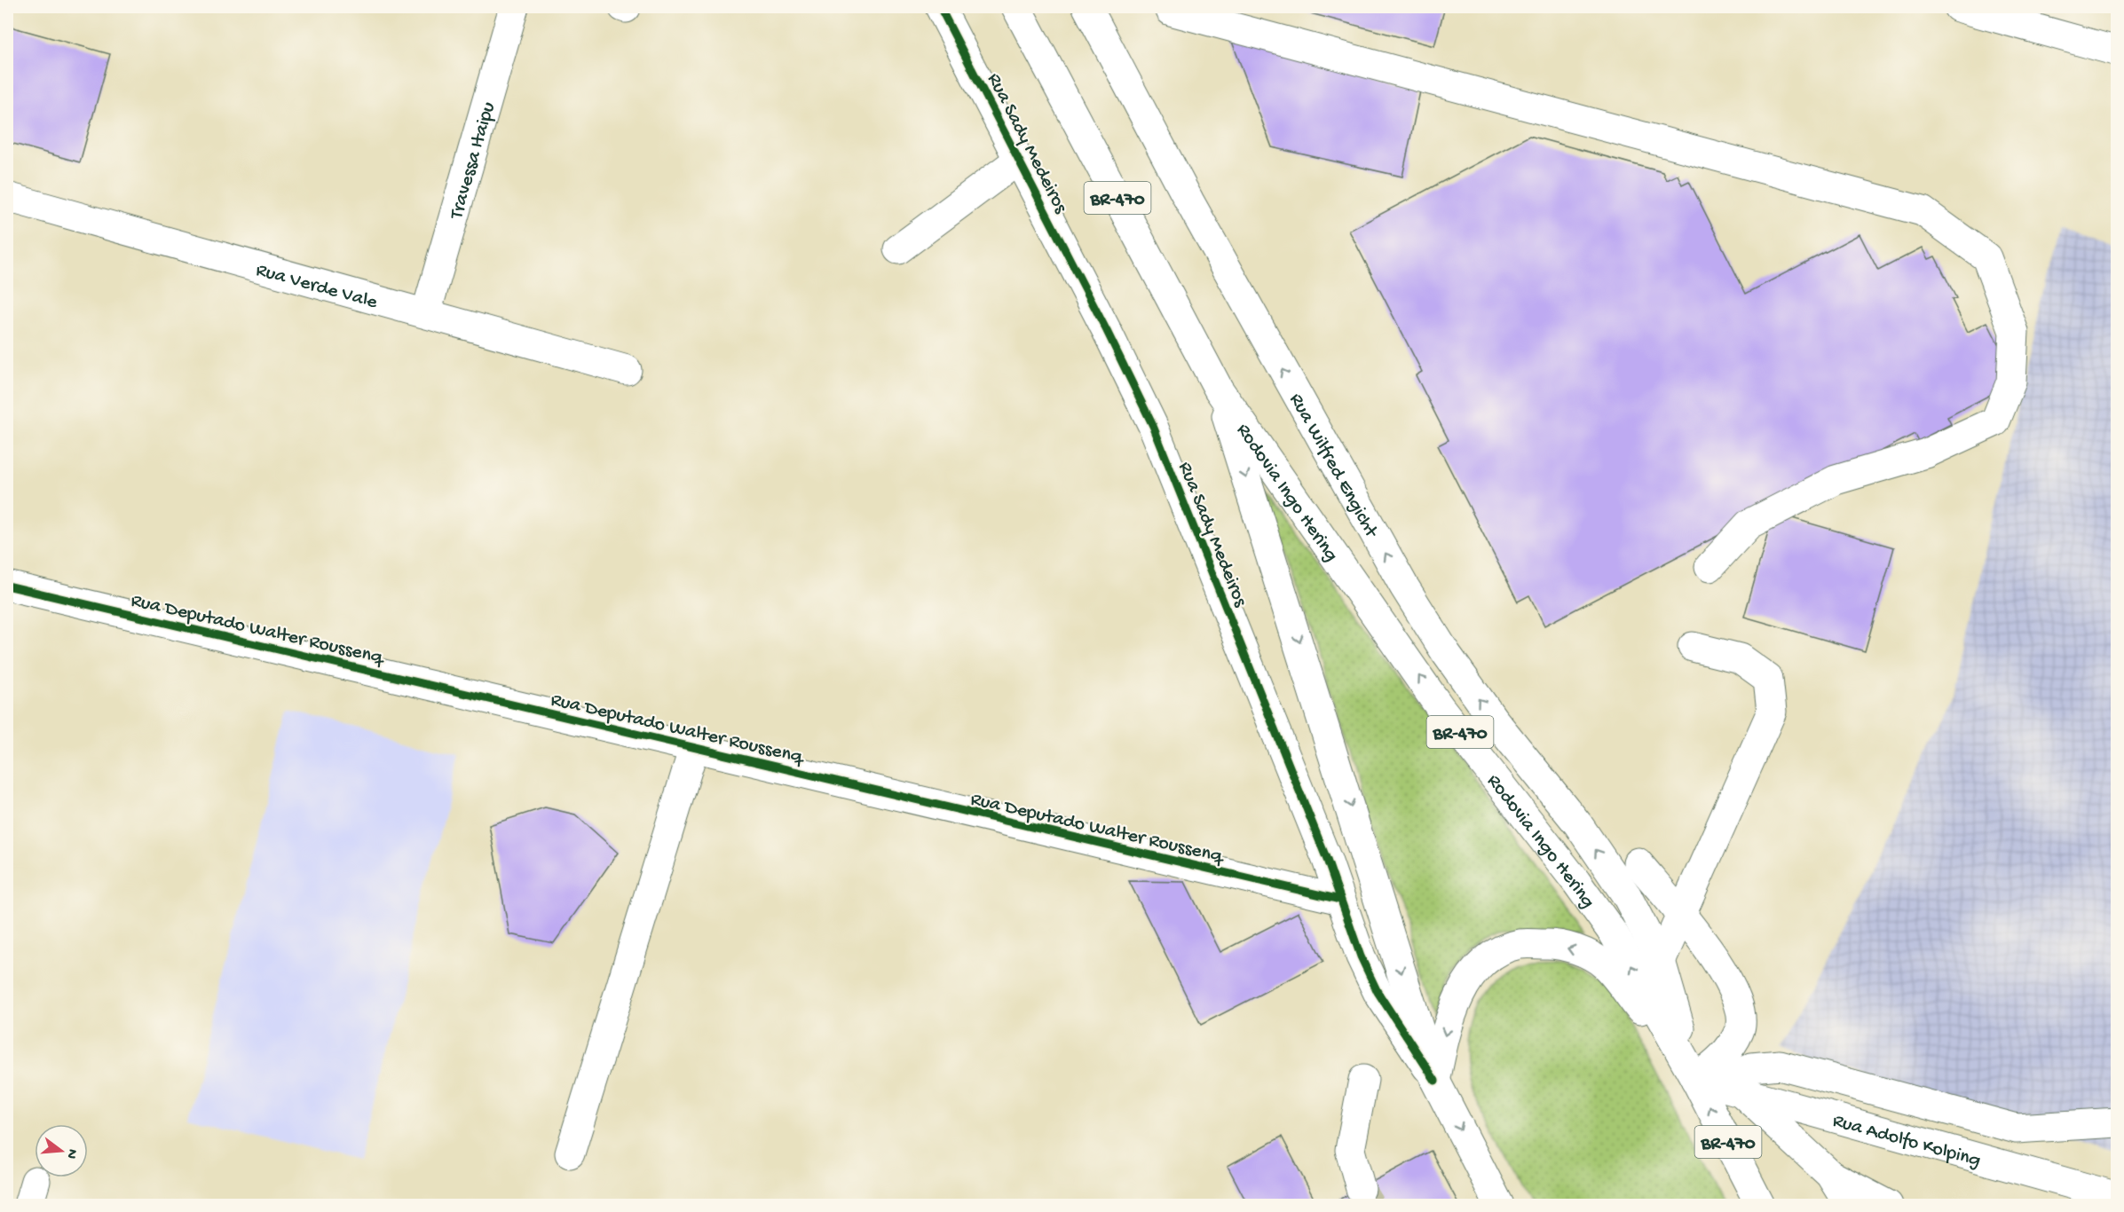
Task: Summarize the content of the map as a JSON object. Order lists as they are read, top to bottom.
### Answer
{
  "streets": {
    "main road": [
      "Rua Sady Medeiros",
      "Travessa Itaipu",
      "BR-470",
      "Rua Verde Vale",
      "Rua Wilfred Engicht",
      "Rodovia Ingo Hering",
      "Rua Deputado Walter Roussenq",
      "Rua Adolfo Kolping"
    ]
  },
  "crossings": [
    ["Rua Sady Medeiros", "Rodovia Ingo Hering"],
    ["Rua Sady Medeiros", "Rua Deputado Walter Roussenq"],
    ["Travessa Itaipu", "Rua Verde Vale"],
    ["Rua Wilfred Engicht", "Rodovia Ingo Hering"],
    ["Rua Wilfred Engicht", "Rua Adolfo Kolping"],
    ["Rodovia Ingo Hering", "Rua Adolfo Kolping"]
  ],
  "one_way": ["Rua Wilfred Engicht"],
  "north": "right"
}
